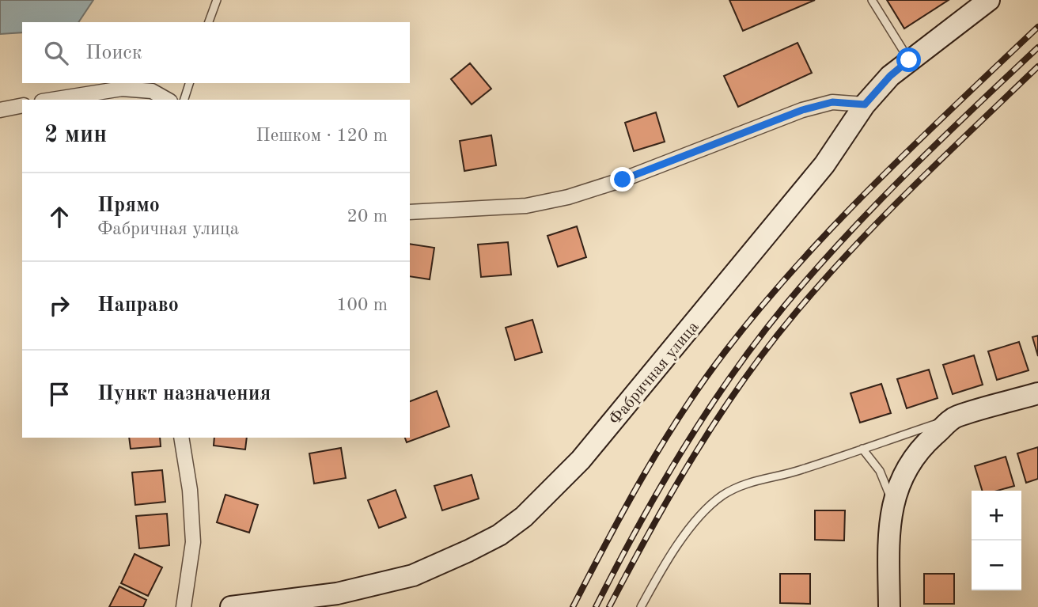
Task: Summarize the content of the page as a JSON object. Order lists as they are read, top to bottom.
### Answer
{
  "streets": {
    "main road": ["Фабричная улица"]
  },
  "page": {
    "search": "Поиск",
    "heading": ["2 мин", "Пешком · 120 m"],
    "list": [
      ["Прямо", "Фабричная улица", "20 m"],
      ["Направо", "100 m"],
      "Пункт назначения"
    ],
    "map_buttons": ["+", "−"]
  }
}
